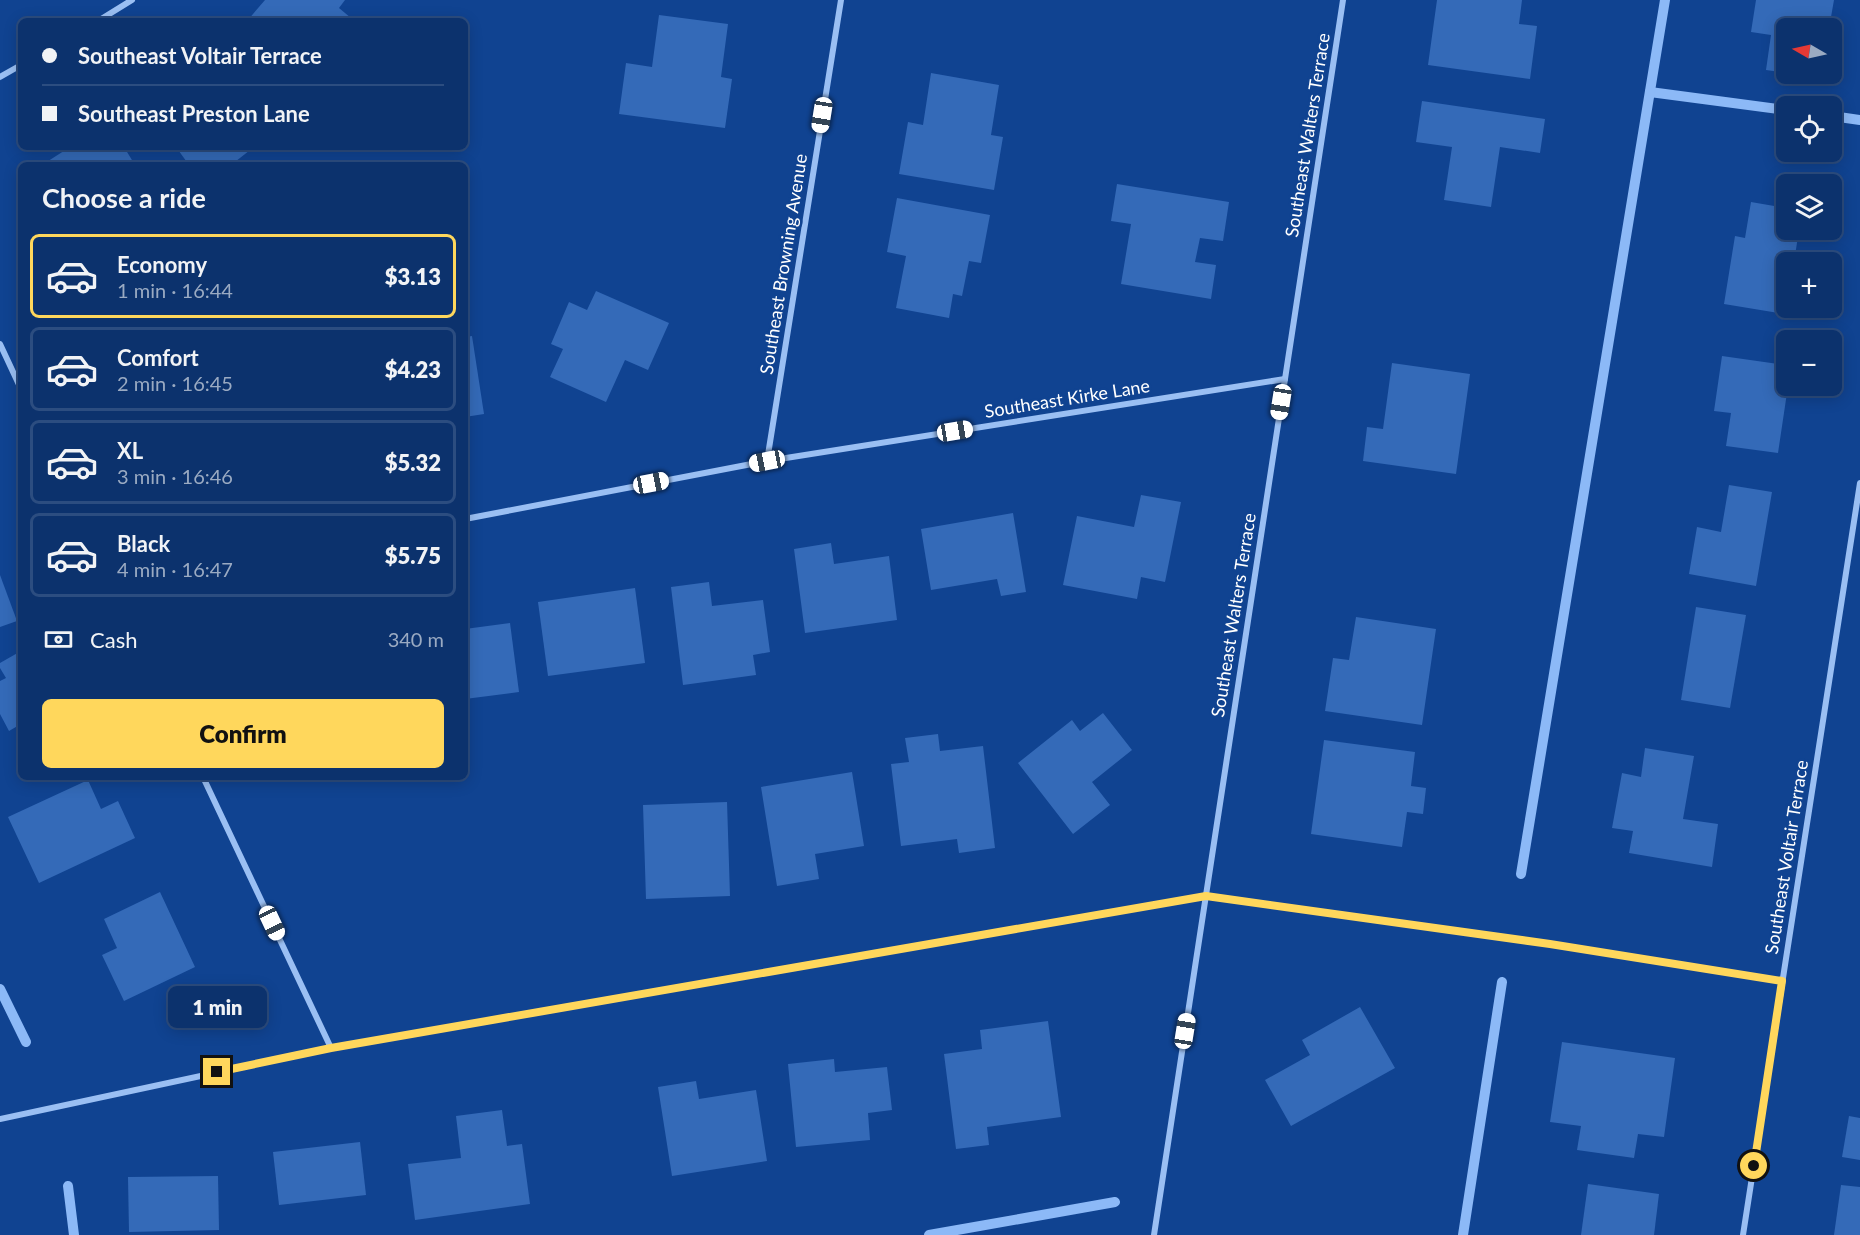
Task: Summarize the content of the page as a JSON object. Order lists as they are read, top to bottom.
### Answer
{
  "streets": {
    "street": [
      "Southeast Walters Terrace",
      "Southeast Browning Avenue",
      "Southeast Kirke Lane",
      "Southeast Voltair Terrace"
    ]
  },
  "crossings": [
    ["Southeast Walters Terrace", "Southeast Kirke Lane"],
    ["Southeast Browning Avenue", "Southeast Kirke Lane"]
  ],
  "north": "left",
  "page": {
    "map_buttons": ["+", "−"],
    "banner": ["Southeast Voltair Terrace", "Southeast Preston Lane"],
    "heading": "Choose a ride",
    "list": [
      {
        "name": "Economy",
        "note": "1 min · 16:44",
        "value": "$3.13"
      },
      {
        "name": "Comfort",
        "note": "2 min · 16:45",
        "value": "$4.23"
      },
      {
        "name": "XL",
        "note": "3 min · 16:46",
        "value": "$5.32"
      },
      {
        "name": "Black",
        "note": "4 min · 16:47",
        "value": "$5.75"
      }
    ],
    "pay": ["Cash", "340 m"],
    "buttons": "Confirm",
    "bubble": "1 min"
  }
}
